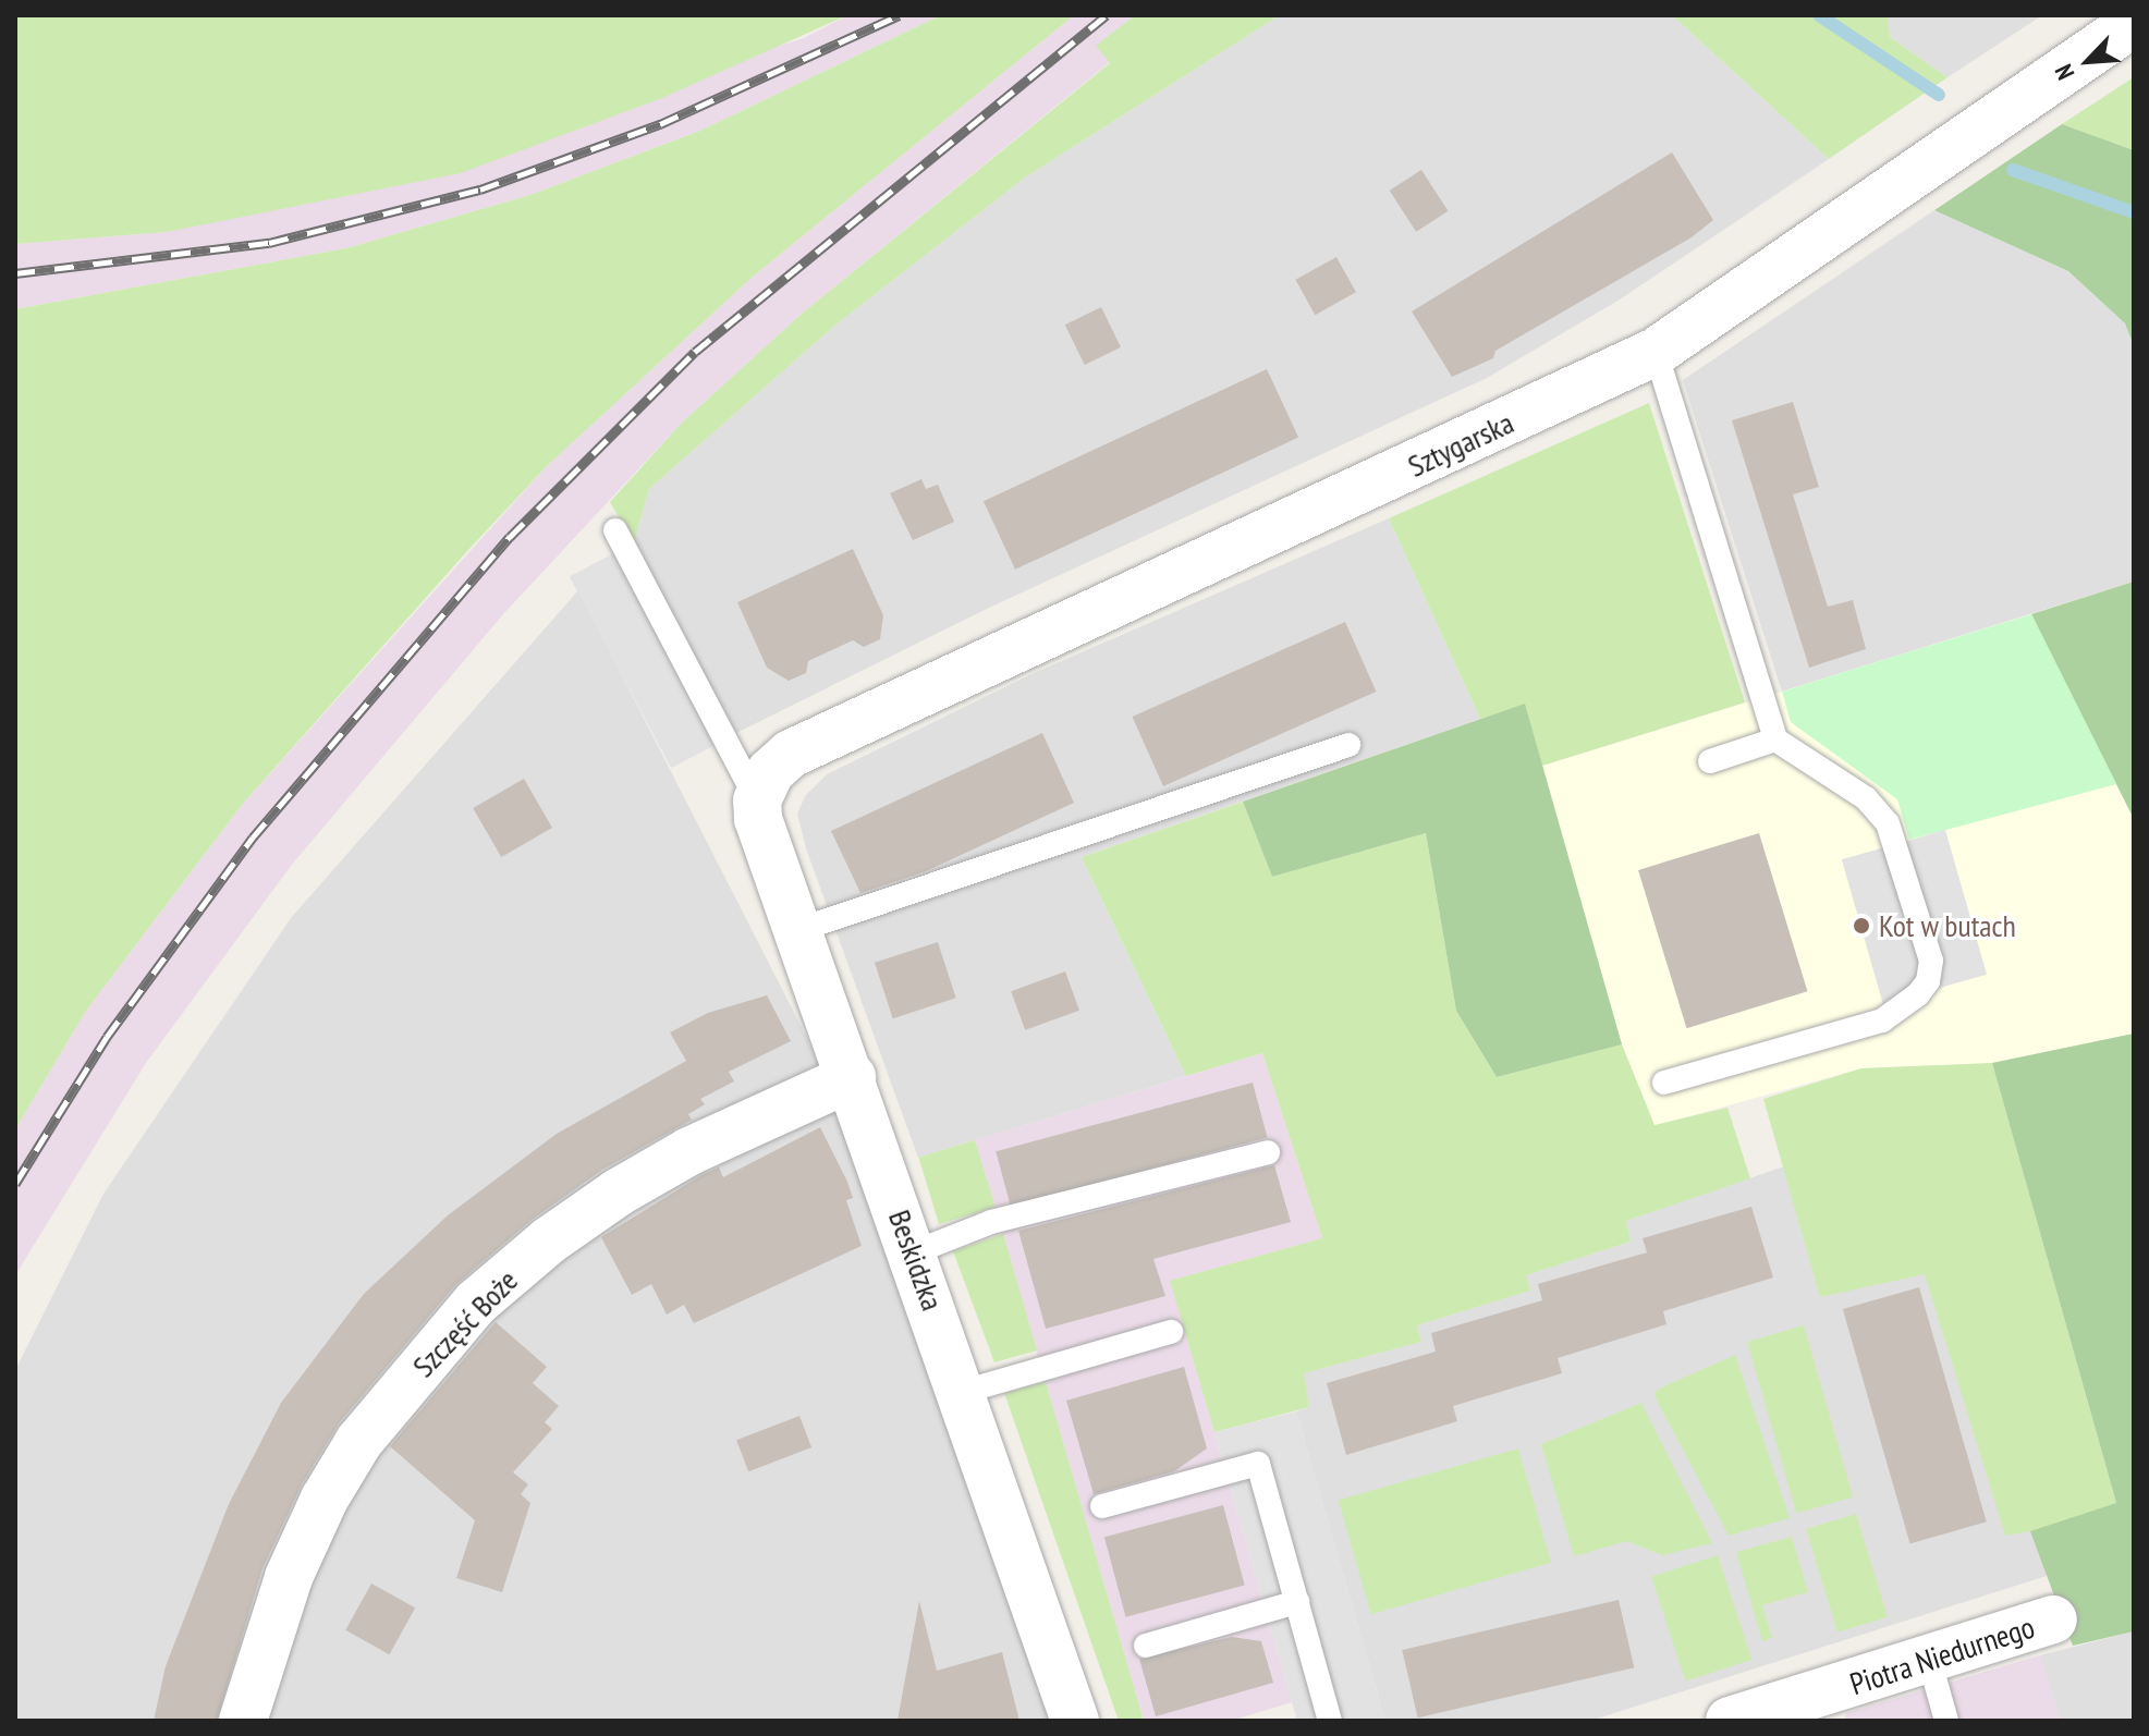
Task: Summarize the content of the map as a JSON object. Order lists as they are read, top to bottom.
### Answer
{
  "streets": {
    "street": [
      "Sztygarska",
      "Beskidzka",
      "Szczęść Boże",
      "Piotra Niedurnego"
    ]
  },
  "crossings": [
    ["Sztygarska", "Beskidzka"],
    ["Beskidzka", "Szczęść Boże"]
  ],
  "places": ["Kot w butach"],
  "north": "bottom left"
}
